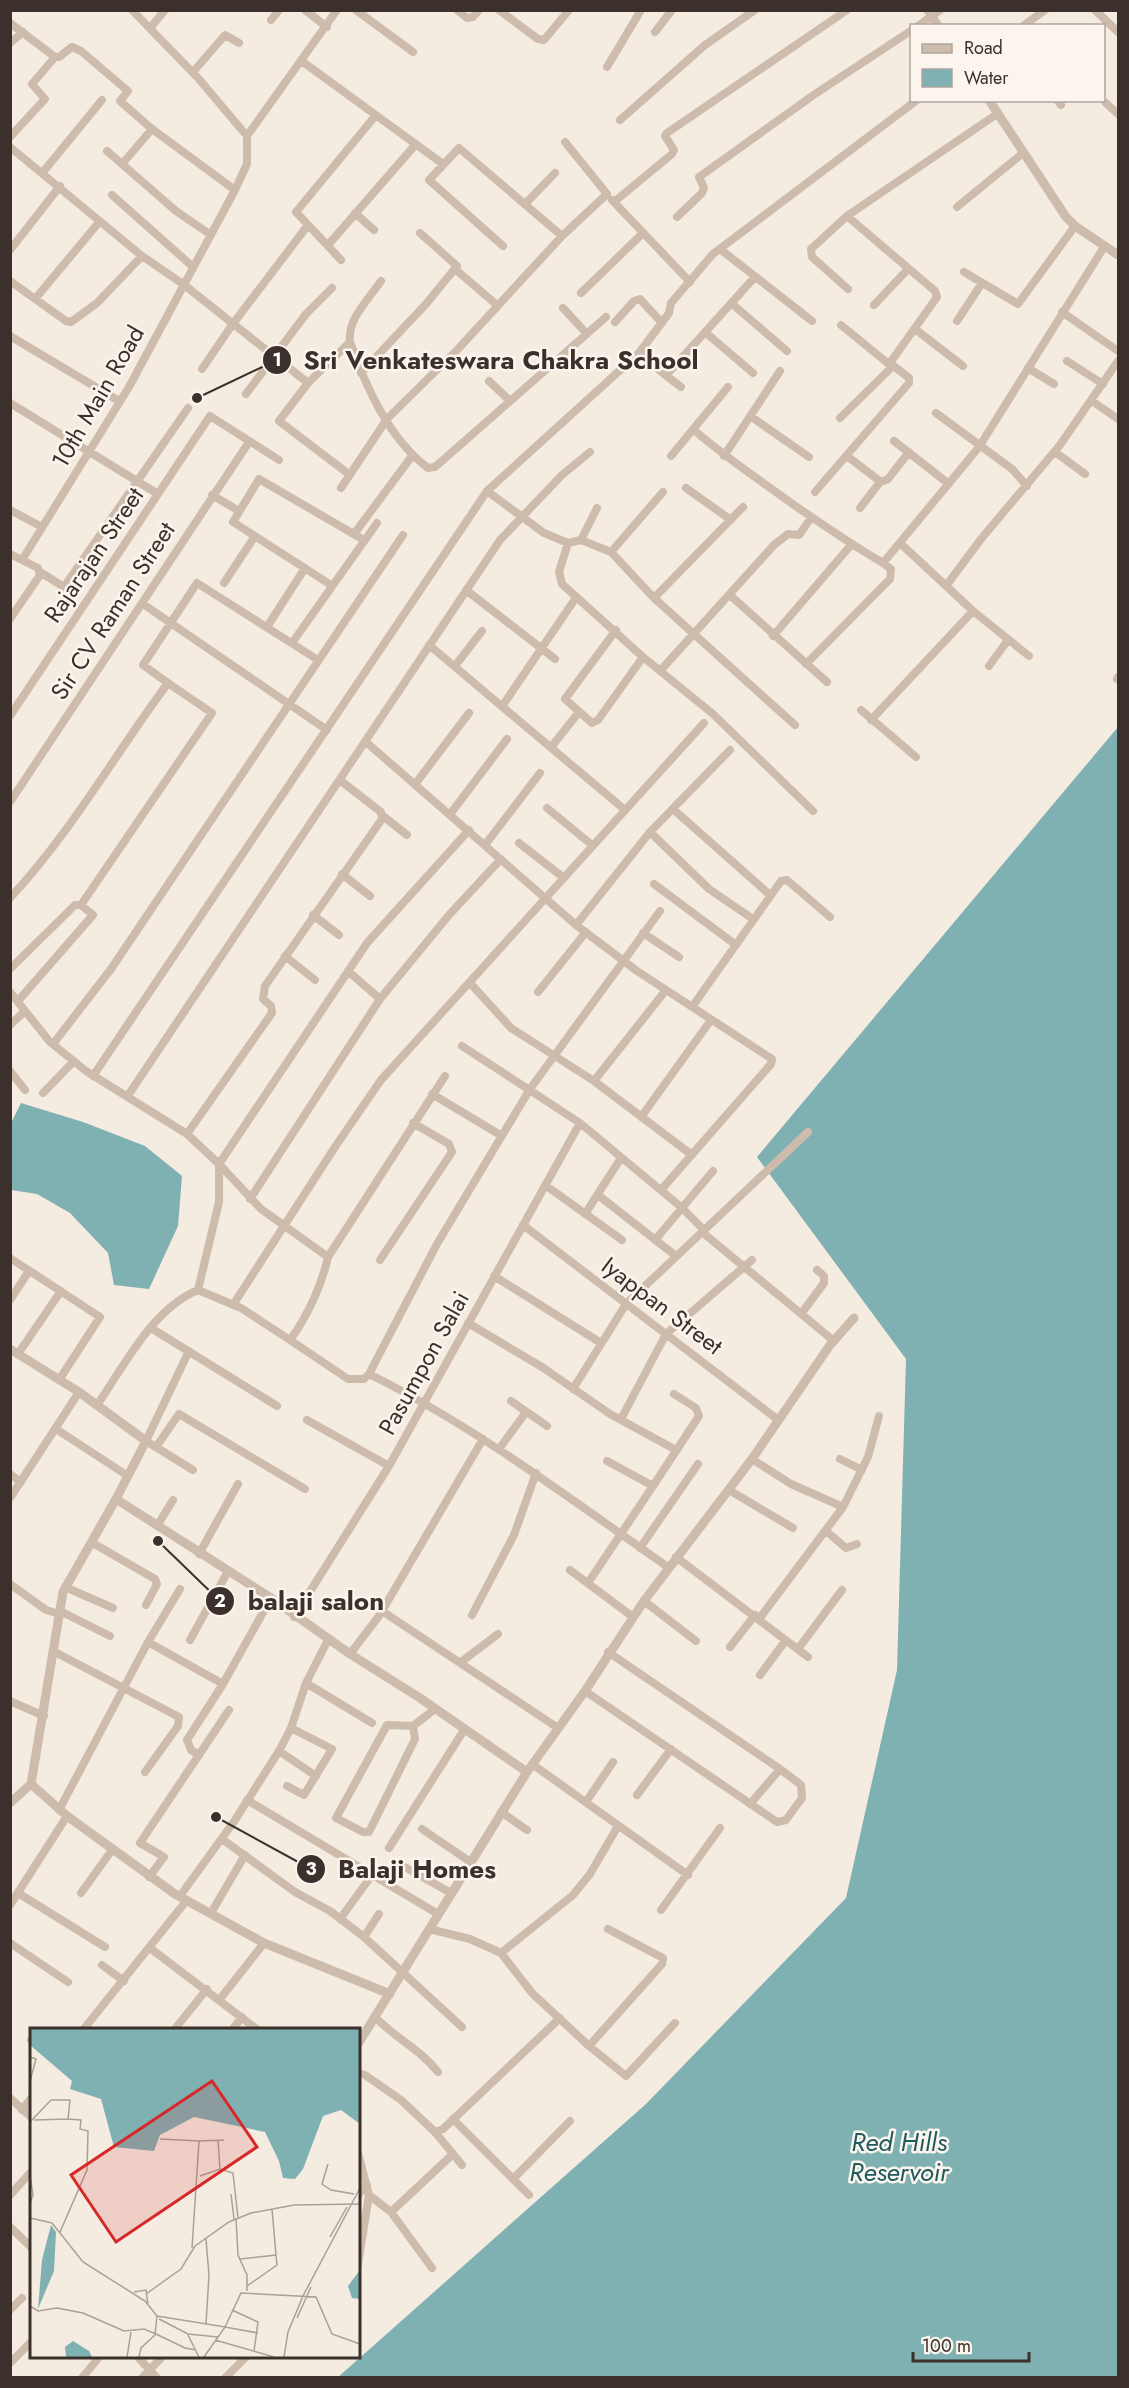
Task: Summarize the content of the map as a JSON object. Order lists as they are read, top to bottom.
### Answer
{
  "streets": {
    "street": [
      "10th Main Road",
      "Rajarajan Street",
      "Sir CV Raman Street",
      "Iyappan Street",
      "Pasumpon Salai"
    ]
  },
  "crossings": [
    ["Rajarajan Street", "Sir CV Raman Street"],
    ["Iyappan Street", "Pasumpon Salai"]
  ],
  "water": ["Red Hills Reservoir"],
  "places": ["Sri Venkateswara Chakra School", "balaji salon", "Balaji Homes"],
  "legend": ["Road", "Water"],
  "scale_bar": "100 m"
}
